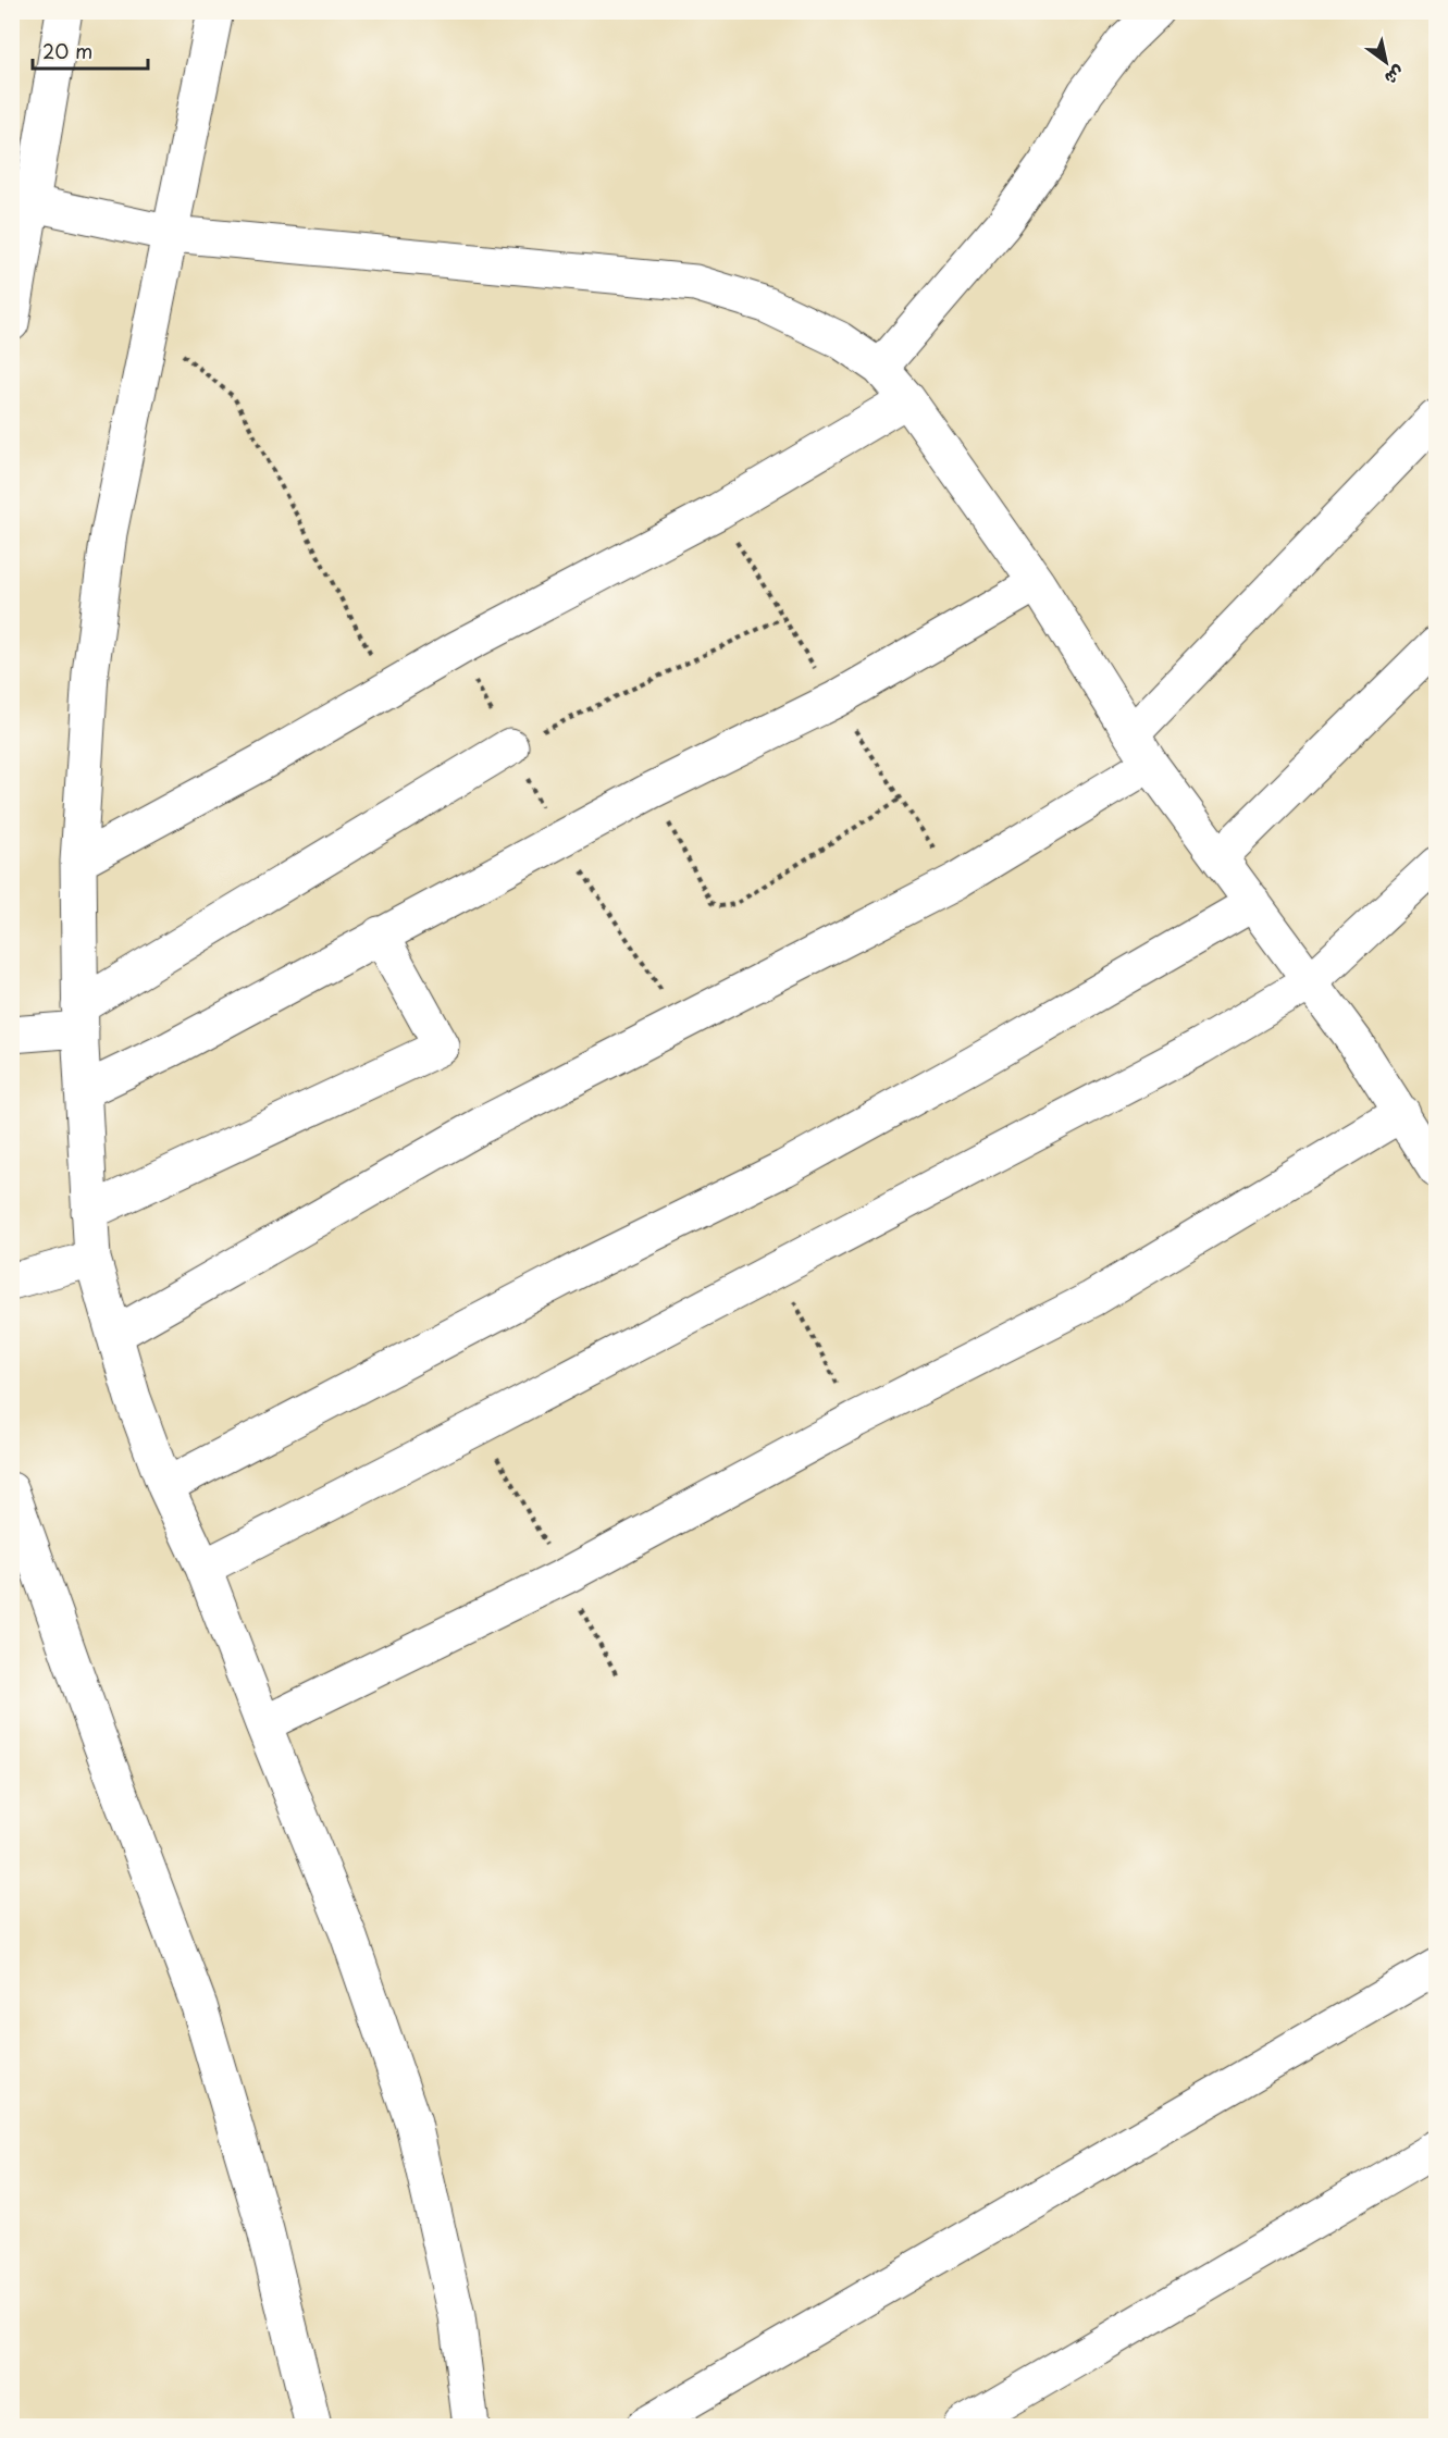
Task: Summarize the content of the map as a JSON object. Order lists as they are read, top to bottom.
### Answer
{
  "scale_bar": "20 m",
  "north": "bottom right"
}
